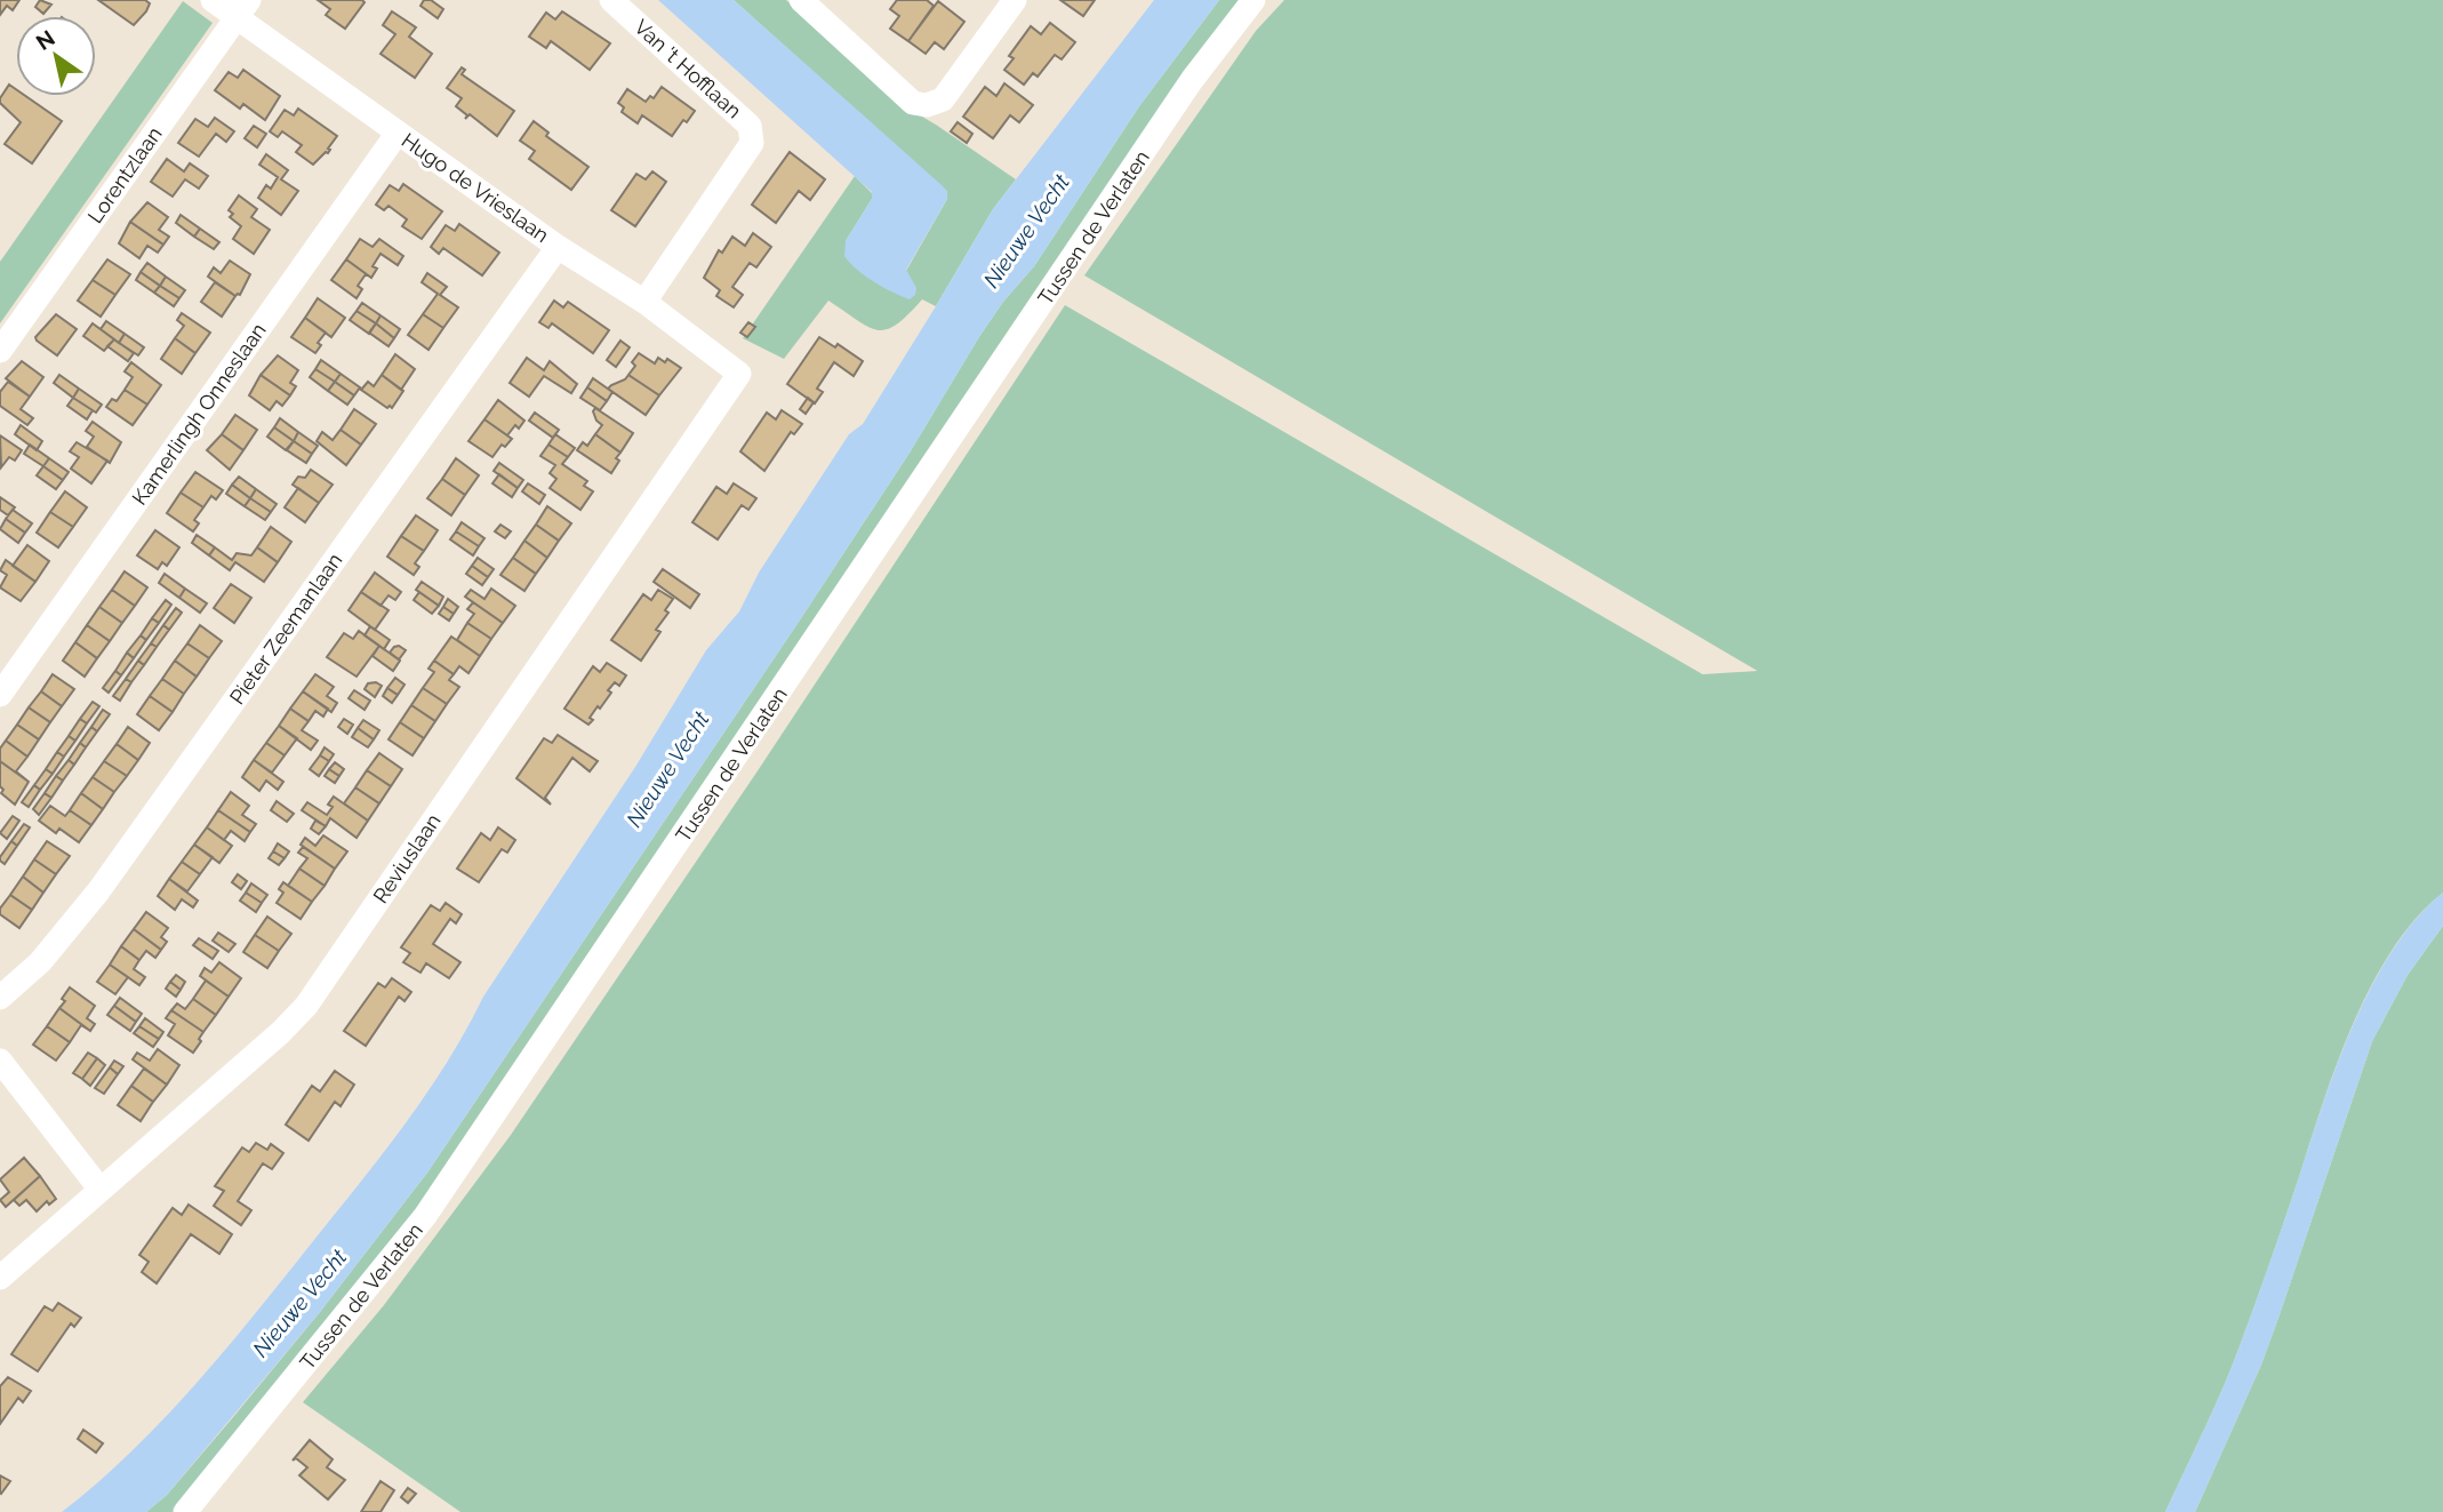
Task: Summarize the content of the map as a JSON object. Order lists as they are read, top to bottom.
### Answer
{
  "streets": {
    "street": [
      "Van 't Hofflaan",
      "Lorentzlaan",
      "Hugo de Vrieslaan",
      "Tussen de Verlaten",
      "Kamerlingh Onneslaan",
      "Pieter Zeemanlaan",
      "Reviuslaan"
    ]
  },
  "crossings": [
    ["Van 't Hofflaan", "Hugo de Vrieslaan"],
    ["Lorentzlaan", "Hugo de Vrieslaan"],
    ["Hugo de Vrieslaan", "Kamerlingh Onneslaan"],
    ["Hugo de Vrieslaan", "Pieter Zeemanlaan"],
    ["Hugo de Vrieslaan", "Reviuslaan"]
  ],
  "water": ["Nieuwe Vecht"],
  "north": "top left"
}
